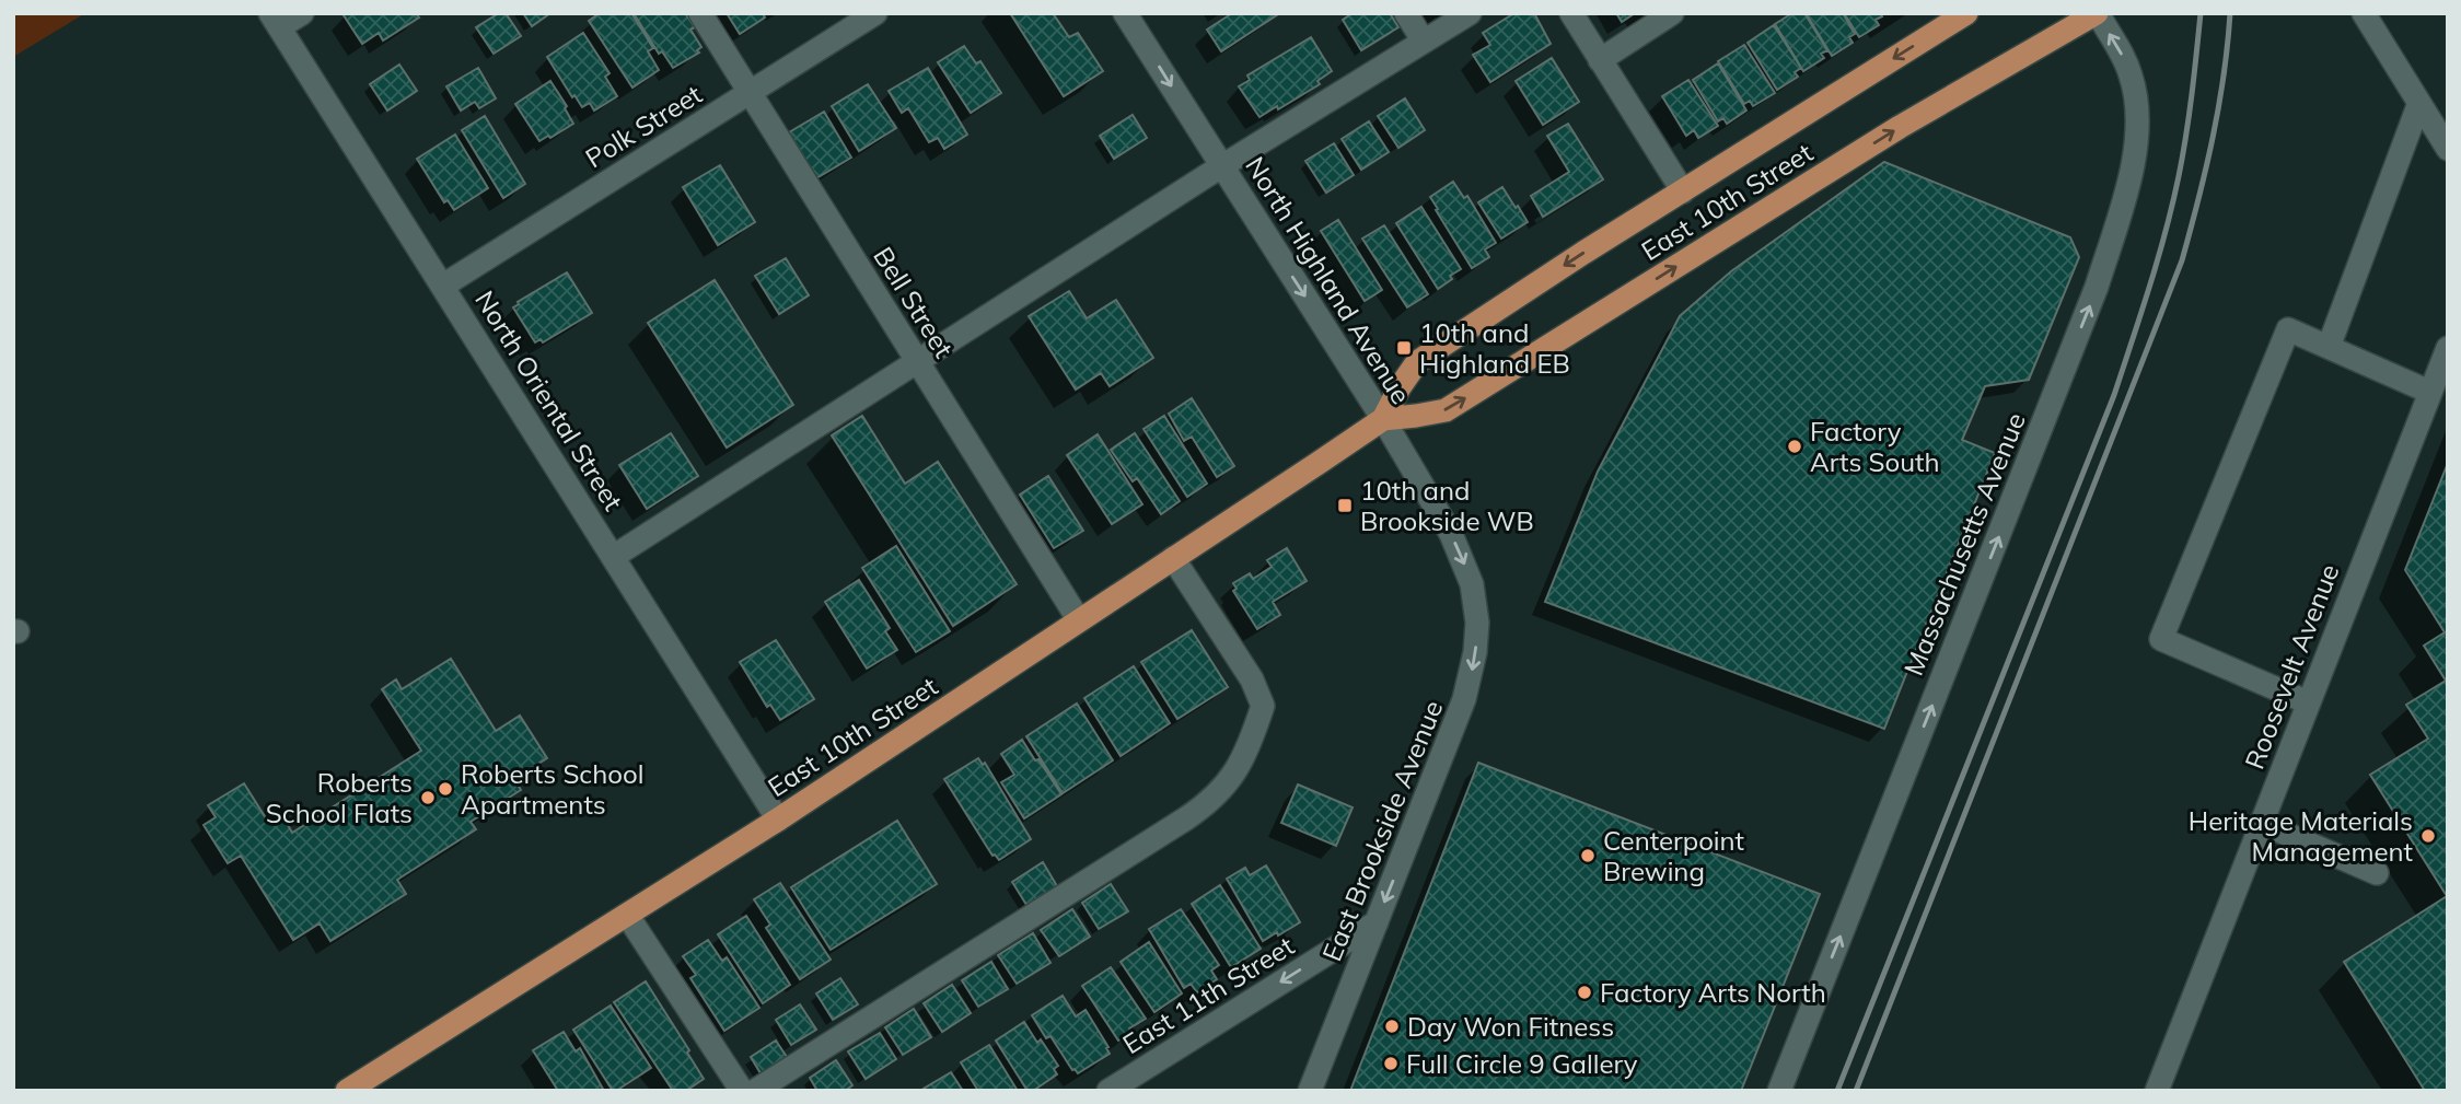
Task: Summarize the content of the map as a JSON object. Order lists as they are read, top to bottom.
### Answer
{
  "streets": {
    "main road": ["East 10th Street"],
    "street": [
      "Polk Street",
      "North Highland Avenue",
      "Bell Street",
      "North Oriental Street",
      "Massachusetts Avenue",
      "Roosevelt Avenue",
      "East Brookside Avenue",
      "East 11th Street"
    ]
  },
  "crossings": [
    ["Polk Street", "Bell Street"],
    ["Polk Street", "North Oriental Street"],
    ["East 10th Street", "North Highland Avenue"],
    ["East 10th Street", "Bell Street"],
    ["East 10th Street", "North Oriental Street"],
    ["East 10th Street", "Massachusetts Avenue"],
    ["North Highland Avenue", "East Brookside Avenue"],
    ["East Brookside Avenue", "East 11th Street"]
  ],
  "one_way": [
    "North Highland Avenue",
    "Massachusetts Avenue",
    "East Brookside Avenue",
    "East 11th Street"
  ],
  "places": {
    "transit": ["10th and Highland EB", "10th and Brookside WB"],
    "other": [
      "Factory Arts South",
      "Roberts School Apartments",
      "Roberts School Flats",
      "Heritage Materials Management",
      "Centerpoint Brewing",
      "Factory Arts North",
      "Day Won Fitness",
      "Full Circle 9 Gallery"
    ]
  }
}
